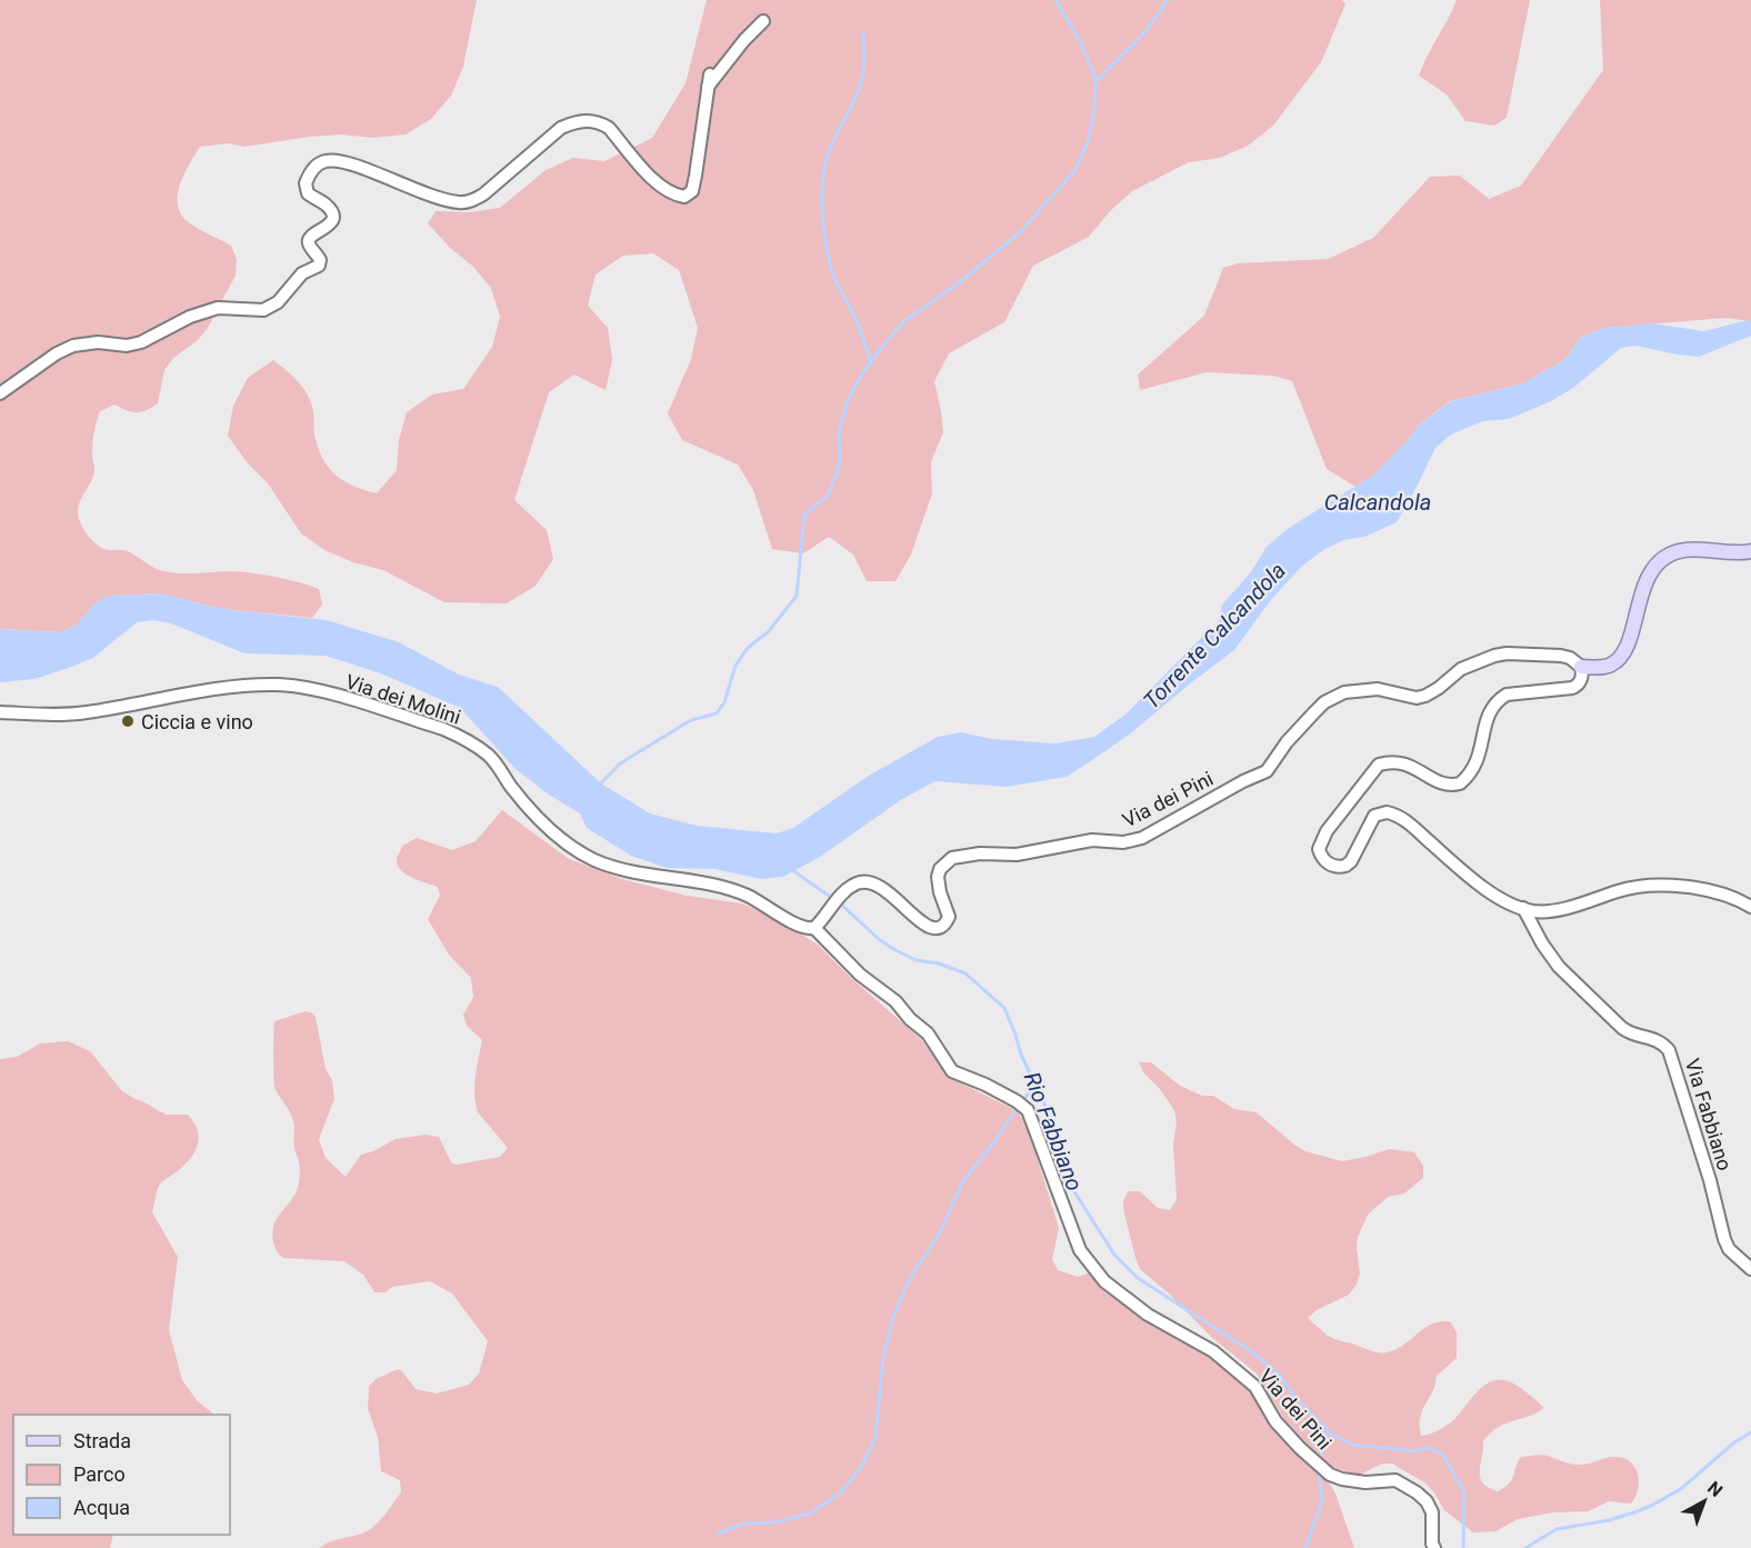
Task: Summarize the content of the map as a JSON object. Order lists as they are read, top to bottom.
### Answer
{
  "streets": {
    "street": ["Via dei Molini", "Via dei Pini", "Via Fabbiano"]
  },
  "crossings": [
    ["Via dei Molini", "Via dei Pini"]
  ],
  "water": ["Calcandola", "Torrente Calcandola", "Rio Fabbiano"],
  "places": ["Ciccia e vino"],
  "legend": ["Strada", "Parco", "Acqua"],
  "north": "top right"
}
